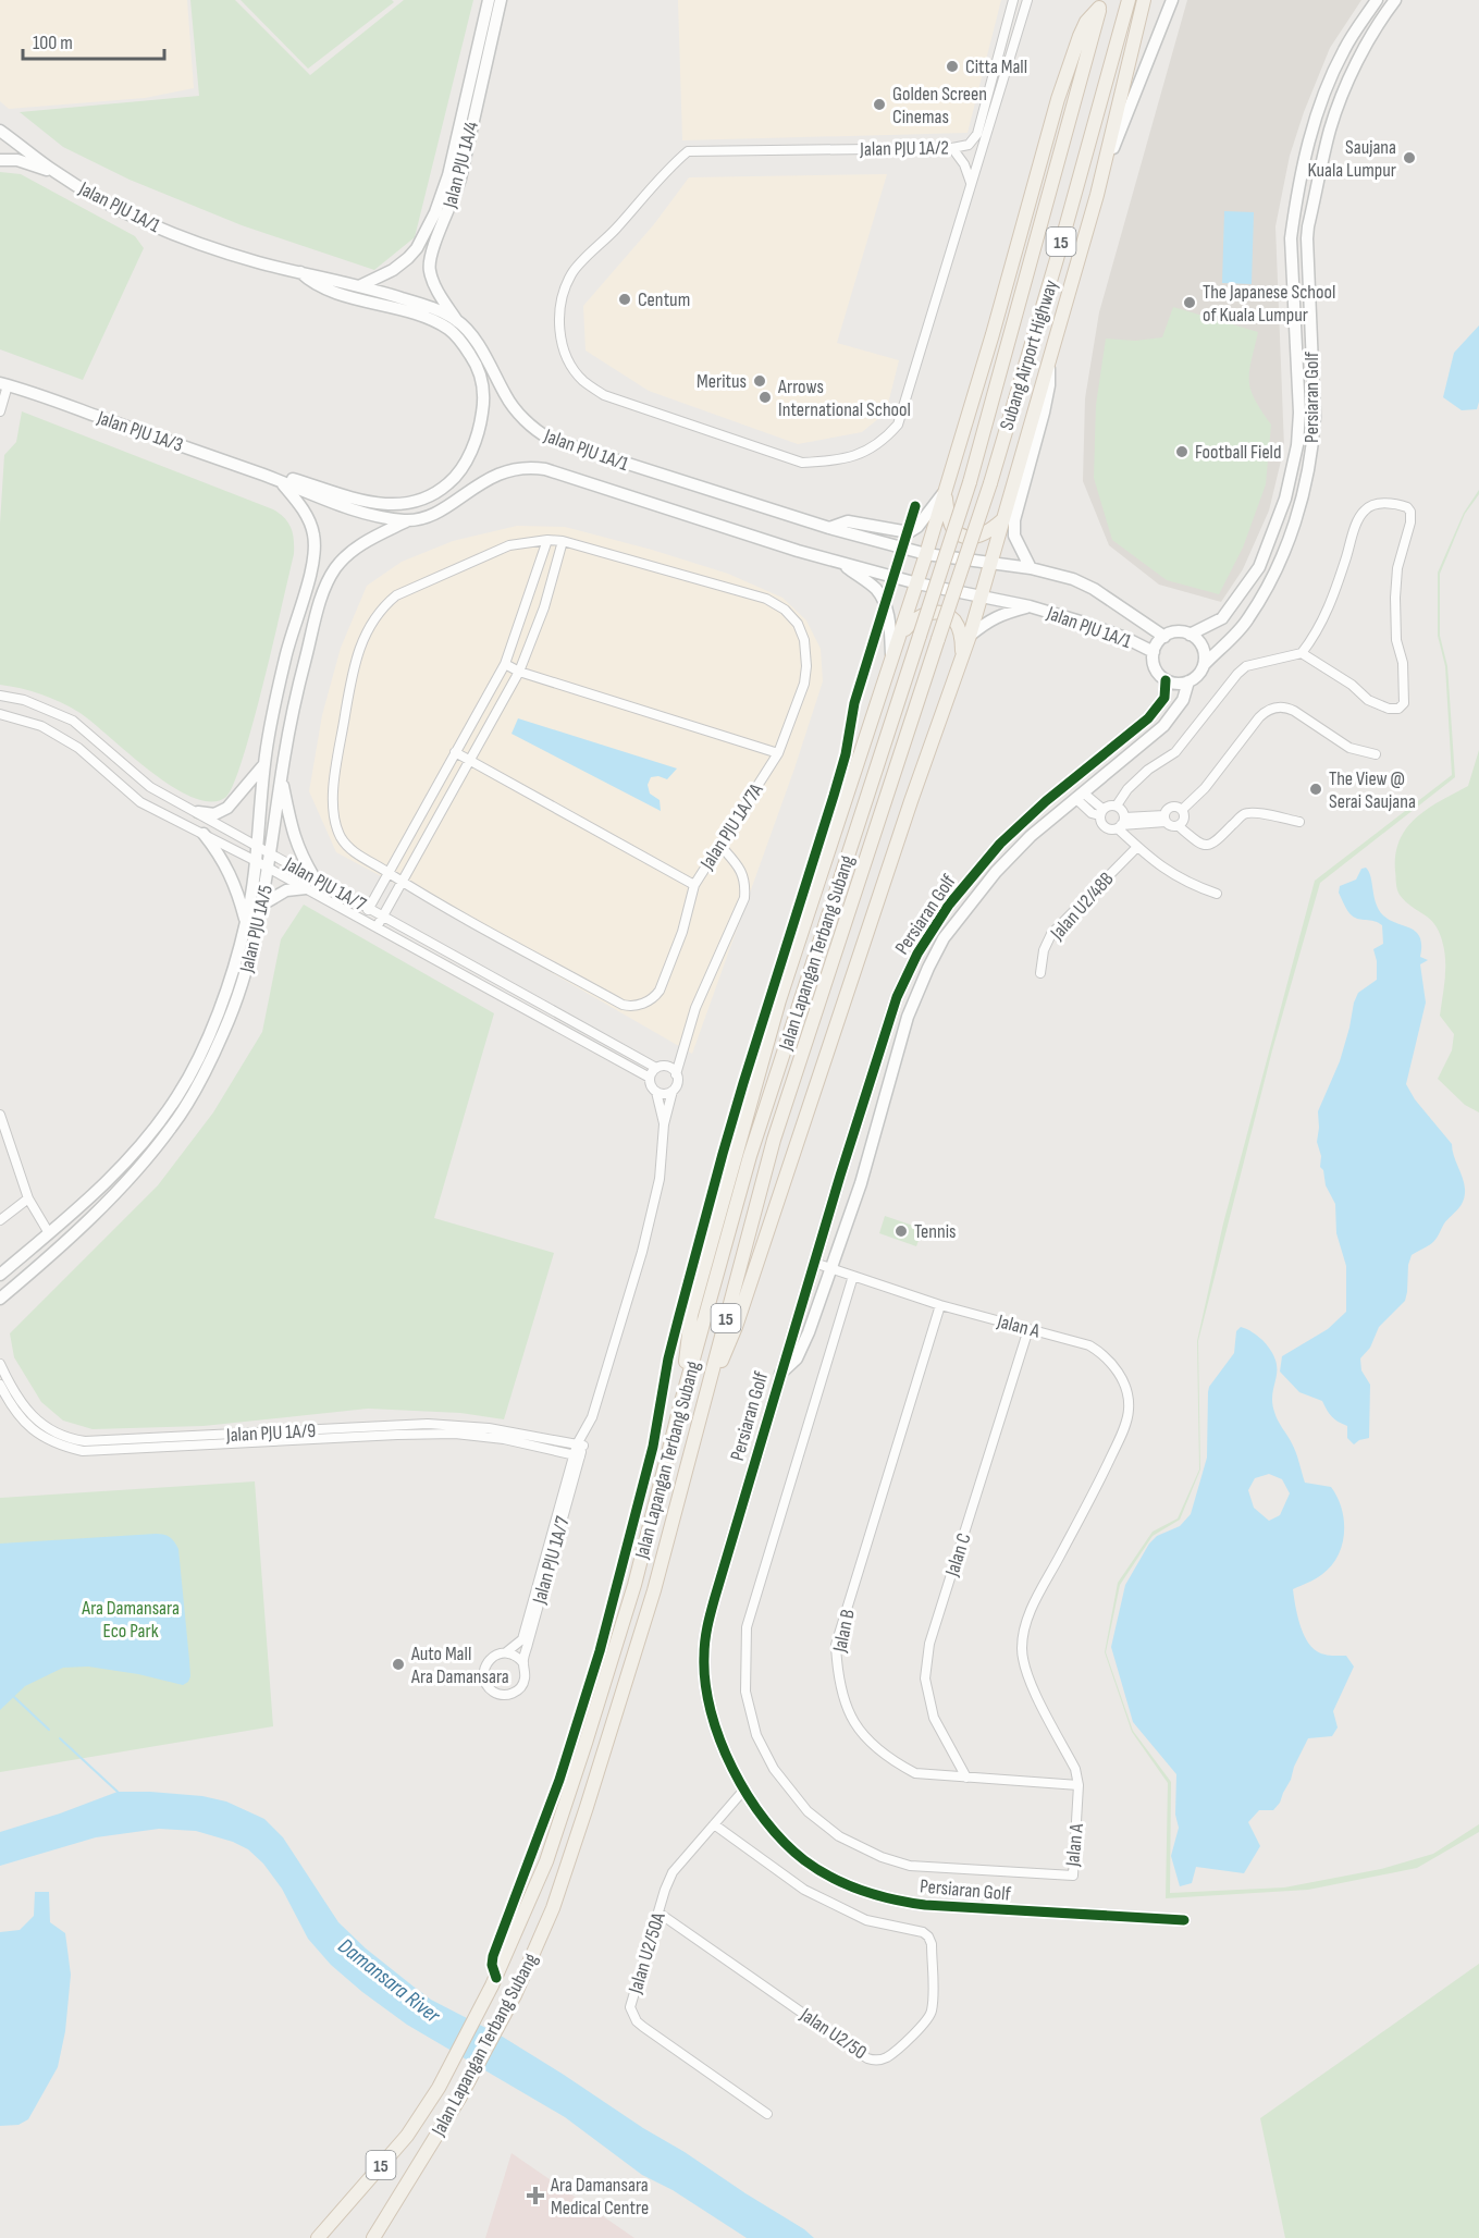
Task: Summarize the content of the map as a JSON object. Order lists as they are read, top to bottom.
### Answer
{
  "streets": {
    "main road": ["15", "Subang Airport Highway", "Jalan Lapangan Terbang Subang"],
    "street": [
      "Jalan PJU 1A/2",
      "Jalan PJU 1A/4",
      "Jalan PJU 1A/1",
      "Persiaran Golf",
      "Jalan PJU 1A/3",
      "Jalan PJU 1A/7A",
      "Jalan PJU 1A/7",
      "Jalan U2/48B",
      "Jalan PJU 1A/5",
      "Jalan A",
      "Jalan PJU 1A/9",
      "Jalan C",
      "Jalan B",
      "Jalan U2/50A",
      "Jalan U2/50"
    ]
  },
  "crossings": [
    ["Jalan PJU 1A/4", "Jalan PJU 1A/1"],
    ["Jalan PJU 1A/1", "Persiaran Golf"],
    ["Jalan PJU 1A/1", "Jalan PJU 1A/3"],
    ["Jalan PJU 1A/1", "Jalan PJU 1A/5"],
    ["Subang Airport Highway", "Jalan Lapangan Terbang Subang"],
    ["Persiaran Golf", "Jalan A"],
    ["Persiaran Golf", "Jalan U2/50A"],
    ["Jalan PJU 1A/3", "Jalan PJU 1A/5"],
    ["Jalan PJU 1A/7", "Jalan PJU 1A/5"],
    ["Jalan PJU 1A/7", "Jalan PJU 1A/9"],
    ["Jalan A", "Jalan C"],
    ["Jalan A", "Jalan B"],
    ["Jalan C", "Jalan B"],
    ["Jalan U2/50A", "Jalan U2/50"]
  ],
  "water": ["Damansara River"],
  "parks": ["Ara Damansara Eco Park"],
  "places": {
    "other": [
      "Citta Mall",
      "Golden Screen Cinemas",
      "Saujana Kuala Lumpur",
      "Centum",
      "The Japanese School of Kuala Lumpur",
      "Meritus",
      "Arrows International School",
      "Football Field",
      "The View @ Serai Saujana",
      "Tennis",
      "Auto Mall Ara Damansara"
    ],
    "health": ["Ara Damansara Medical Centre"]
  },
  "scale_bar": "100 m"
}
